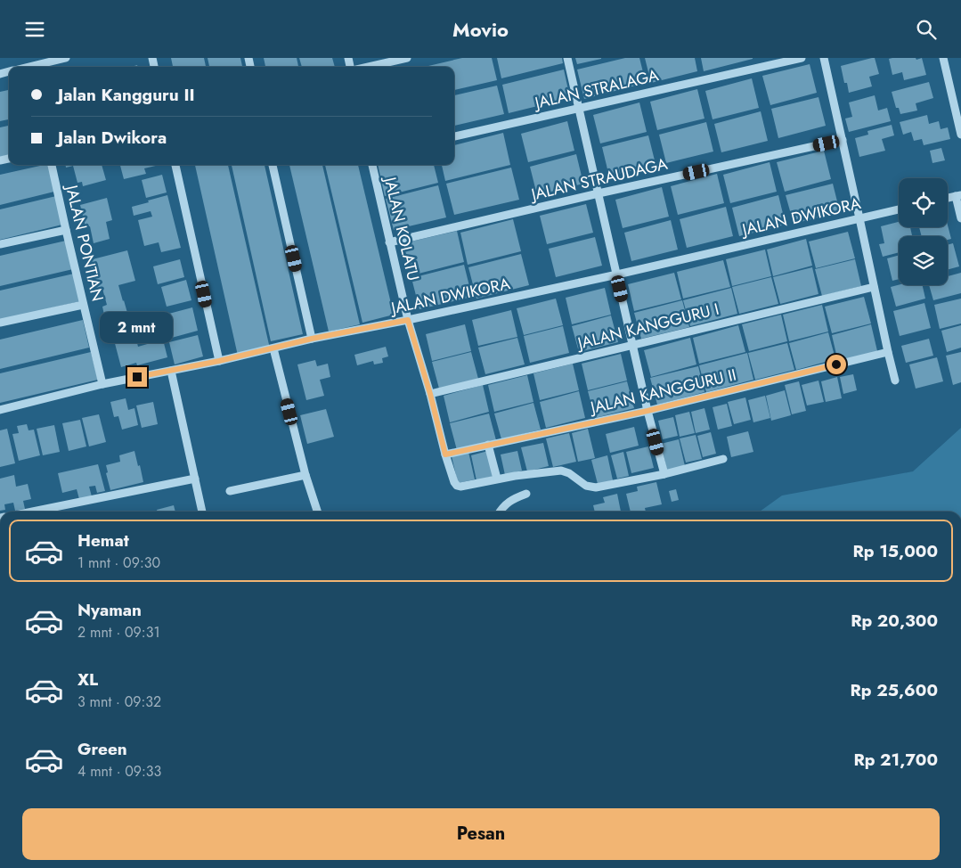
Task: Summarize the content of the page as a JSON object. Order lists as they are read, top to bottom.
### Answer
{
  "streets": {
    "street": [
      "JALAN STRALAGA",
      "JALAN STRAUDAGA",
      "JALAN DWIKORA",
      "JALAN KOLATU",
      "JALAN PONTIAN",
      "JALAN KANGGURU I",
      "JALAN KANGGURU II"
    ]
  },
  "crossings": [
    ["JALAN STRAUDAGA", "JALAN KOLATU"],
    ["JALAN DWIKORA", "JALAN KOLATU"],
    ["JALAN DWIKORA", "JALAN PONTIAN"],
    ["JALAN KOLATU", "JALAN KANGGURU I"],
    ["JALAN KOLATU", "JALAN KANGGURU II"]
  ],
  "page": {
    "header": "Movio",
    "banner": ["Jalan Kangguru II", "Jalan Dwikora"],
    "bubble": "2 mnt",
    "list": [
      {
        "name": "Hemat",
        "note": "1 mnt · 09:30",
        "value": "Rp 15,000"
      },
      {
        "name": "Nyaman",
        "note": "2 mnt · 09:31",
        "value": "Rp 20,300"
      },
      {
        "name": "XL",
        "note": "3 mnt · 09:32",
        "value": "Rp 25,600"
      },
      {
        "name": "Green",
        "note": "4 mnt · 09:33",
        "value": "Rp 21,700"
      }
    ],
    "buttons": "Pesan"
  }
}
